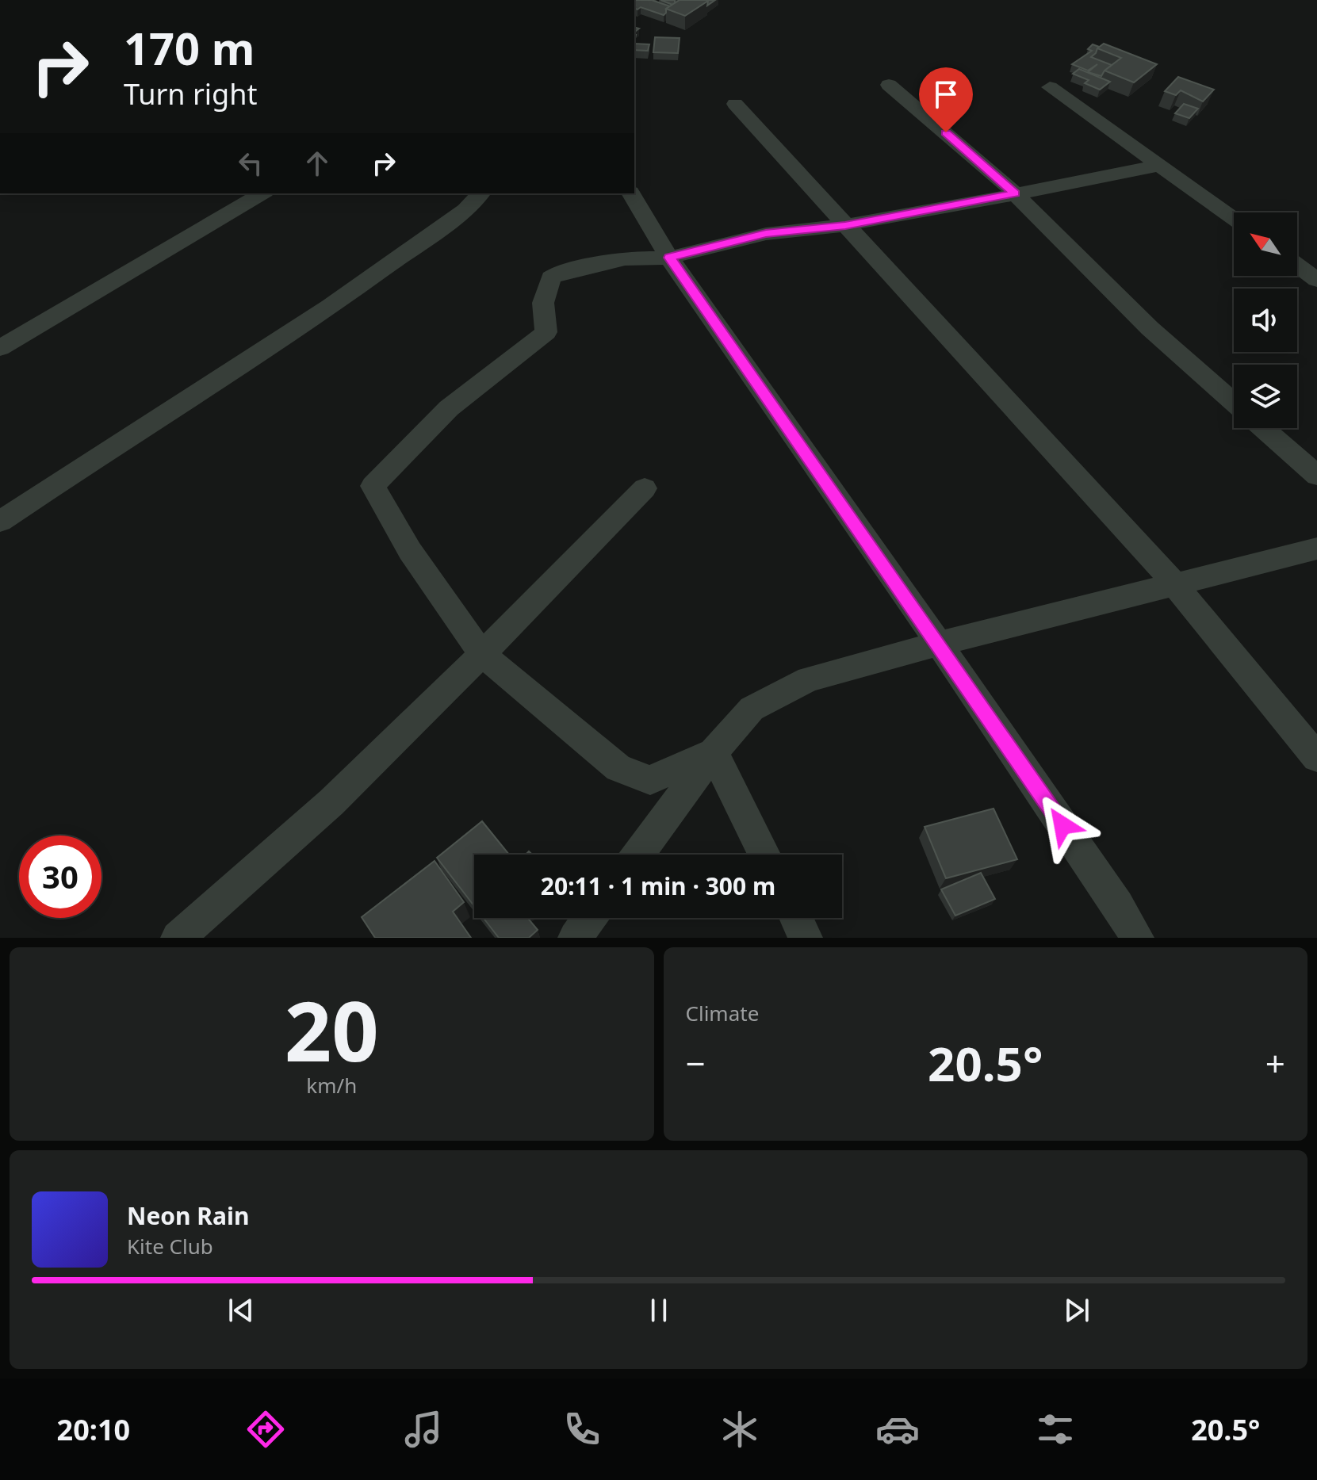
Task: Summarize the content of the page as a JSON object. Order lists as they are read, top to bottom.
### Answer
{
  "north": "top left",
  "page": {
    "turn": ["170 m", "Turn right"],
    "limit": "30",
    "trip": "20:11 · 1 min · 300 m",
    "tile": [
      ["20", "km/h"],
      "Climate"
    ],
    "heat": ["−", "20.5°", "+"],
    "song": ["Neon Rain", "Kite Club"],
    "tabs": ["20:10", "20.5°"]
  }
}
